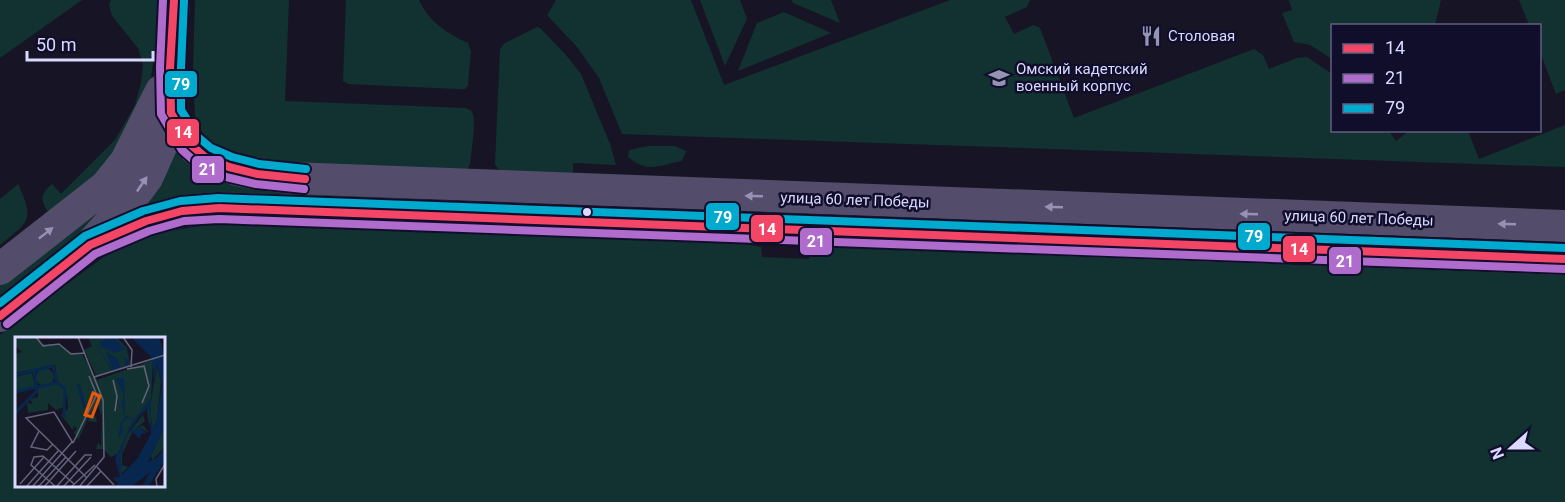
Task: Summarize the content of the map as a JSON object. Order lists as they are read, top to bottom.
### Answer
{
  "streets": {
    "main road": ["улица 60 лет Победы"]
  },
  "places": {
    "restaurant": ["Столовая"],
    "school or university": ["Омский кадетский военный корпус"]
  },
  "lines": ["transit line 14", "transit line 21", "transit line 79"],
  "legend": ["14", "21", "79"],
  "scale_bar": "50 m",
  "north": "left"
}
